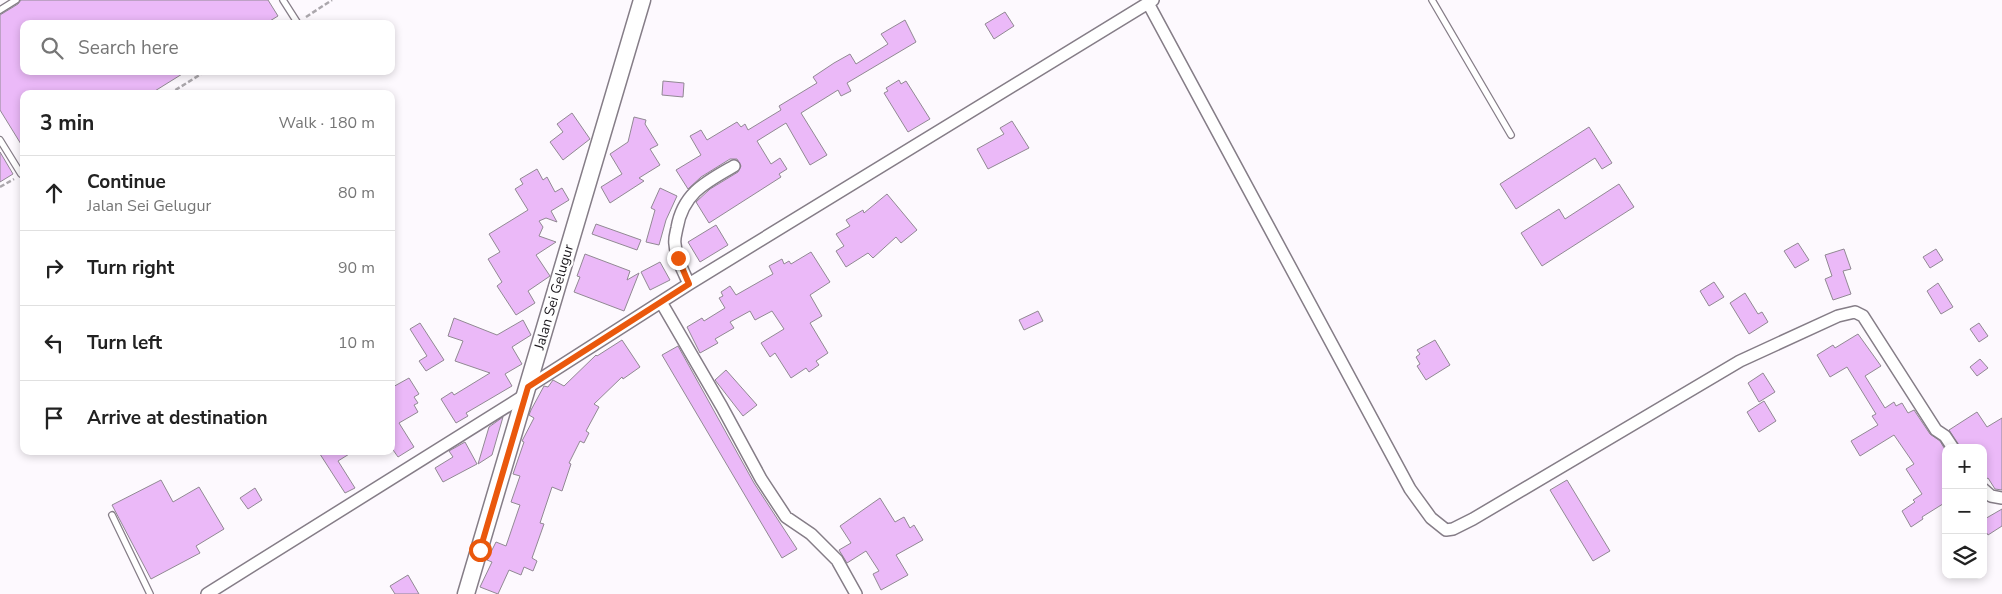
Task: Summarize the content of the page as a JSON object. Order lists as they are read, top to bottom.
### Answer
{
  "streets": {
    "main road": ["Jalan Sei Gelugur"]
  },
  "page": {
    "search": "Search here",
    "heading": ["3 min", "Walk · 180 m"],
    "list": [
      ["Continue", "Jalan Sei Gelugur", "80 m"],
      ["Turn right", "90 m"],
      ["Turn left", "10 m"],
      "Arrive at destination"
    ],
    "map_buttons": ["+", "−"]
  }
}
